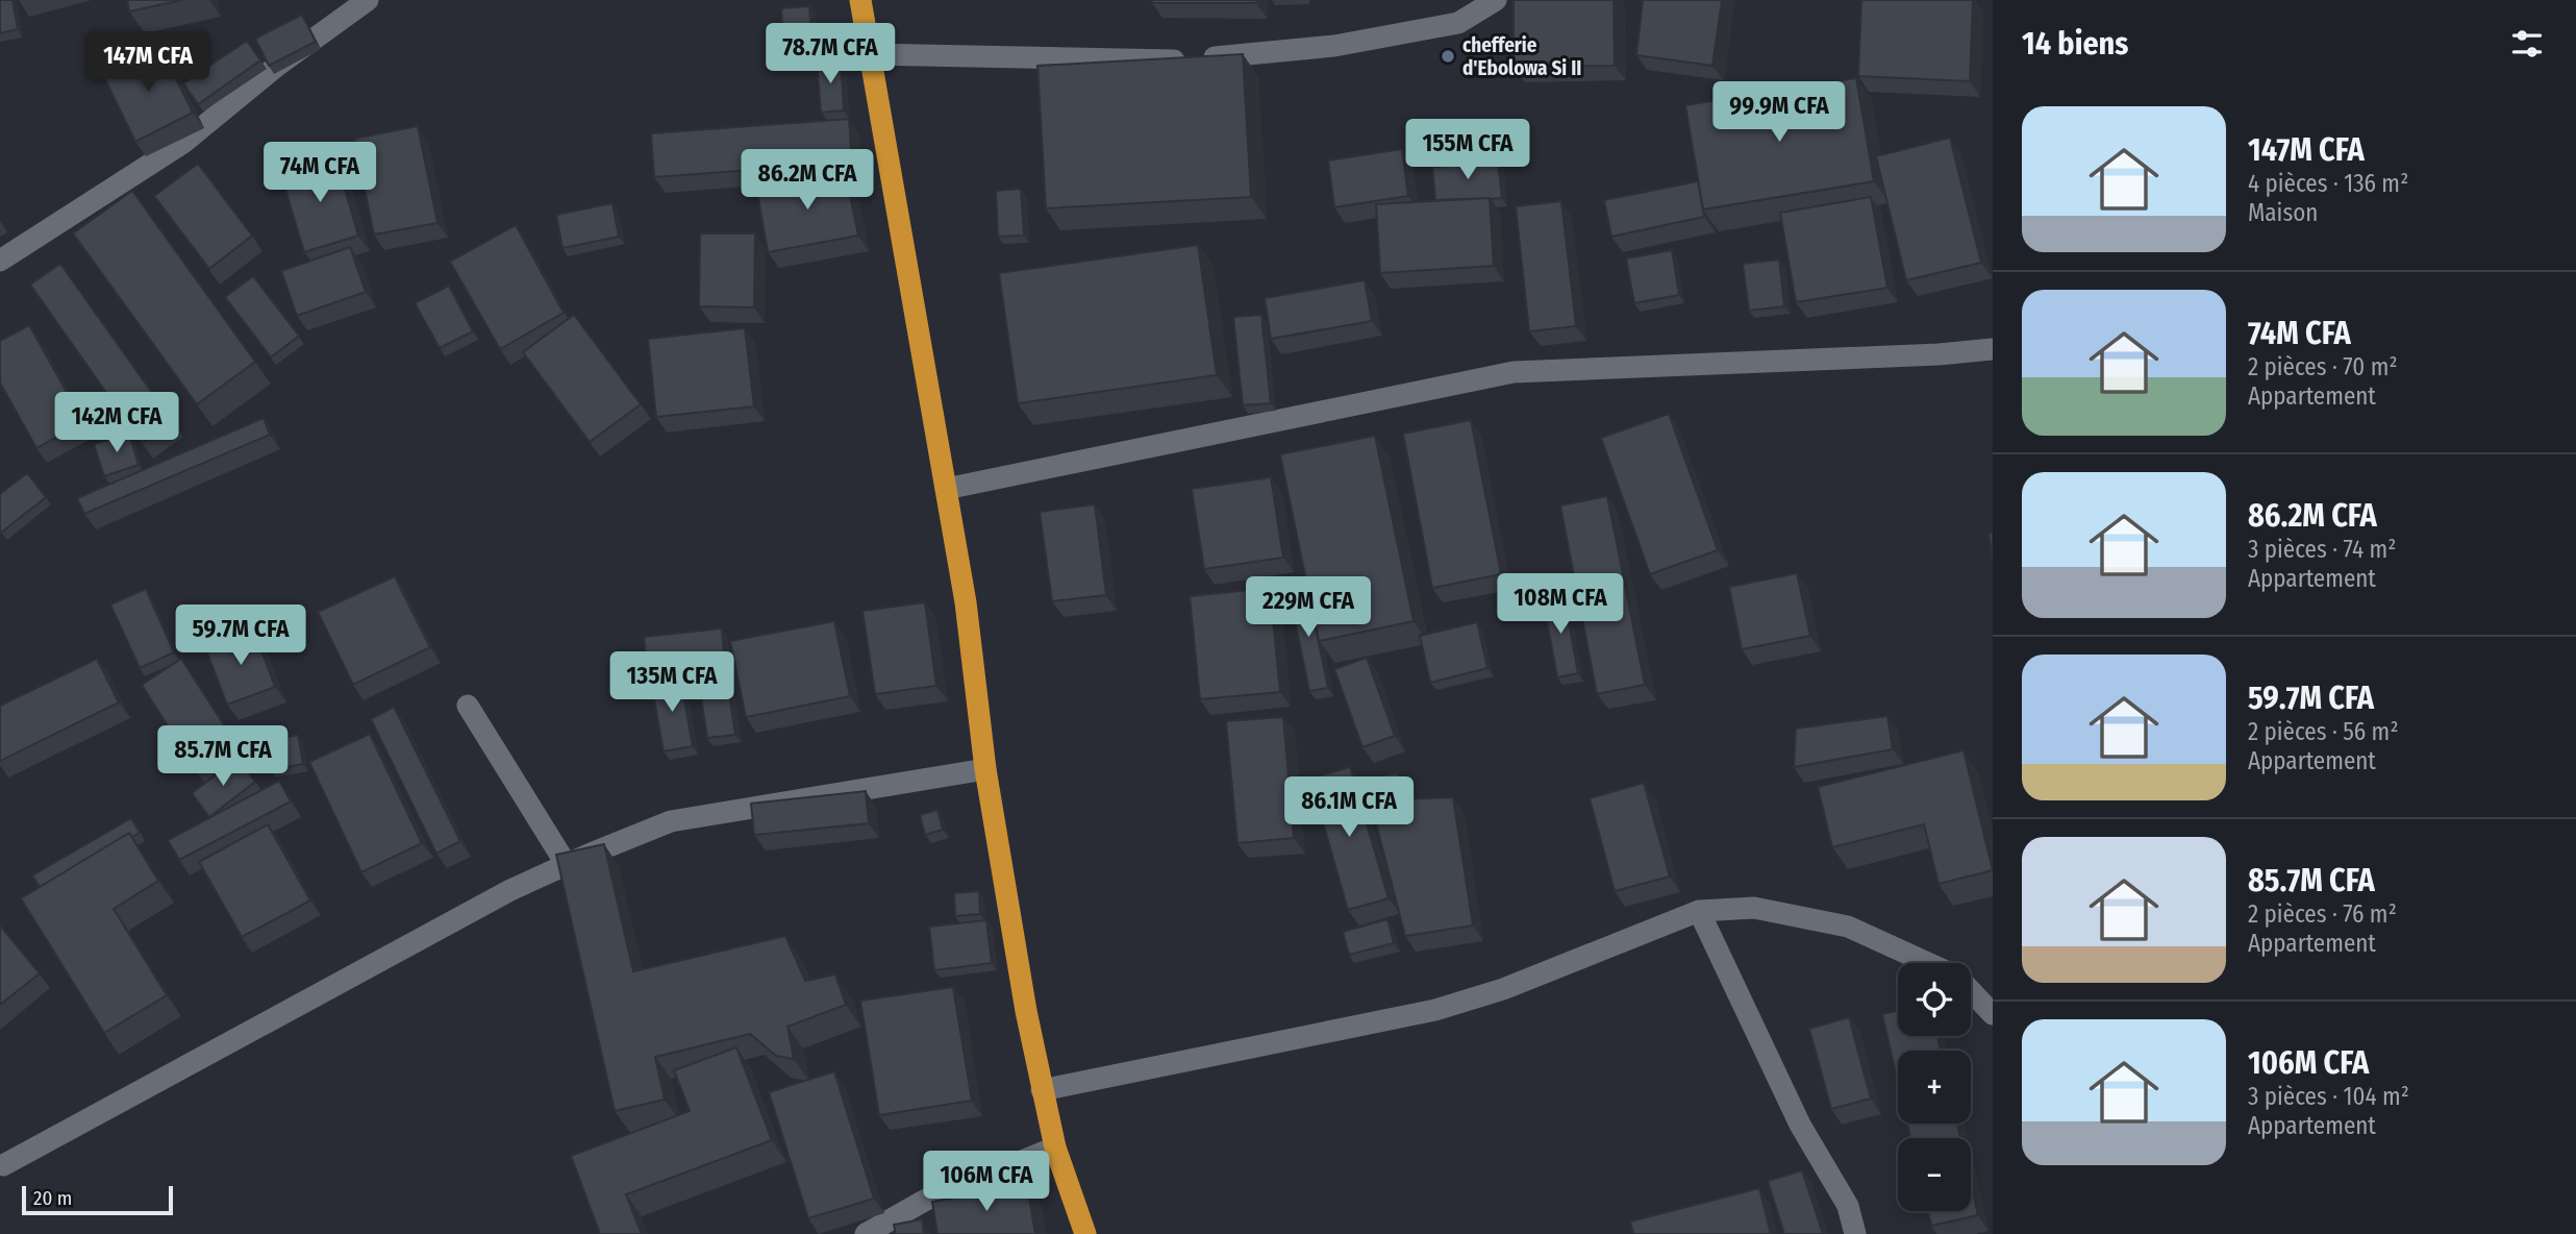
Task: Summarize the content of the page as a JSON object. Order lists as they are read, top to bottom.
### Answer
{
  "places": ["chefferie d'Ebolowa Si II"],
  "scale_bar": "20 m",
  "page": {
    "heading": "14 biens",
    "price": [
      "78.7M CFA",
      "147M CFA",
      "99.9M CFA",
      "155M CFA",
      "74M CFA",
      "86.2M CFA",
      "142M CFA",
      "108M CFA",
      "229M CFA",
      "59.7M CFA",
      "135M CFA",
      "85.7M CFA",
      "86.1M CFA",
      "106M CFA"
    ],
    "list": [
      {
        "name": "147M CFA",
        "note": "4 pièces · 136 m² · Maison"
      },
      {
        "name": "74M CFA",
        "note": "2 pièces · 70 m² · Appartement"
      },
      {
        "name": "86.2M CFA",
        "note": "3 pièces · 74 m² · Appartement"
      },
      {
        "name": "59.7M CFA",
        "note": "2 pièces · 56 m² · Appartement"
      },
      {
        "name": "85.7M CFA",
        "note": "2 pièces · 76 m² · Appartement"
      },
      {
        "name": "106M CFA",
        "note": "3 pièces · 104 m² · Appartement"
      }
    ],
    "map_buttons": ["+", "−"],
    "scale": "20 m"
  }
}
